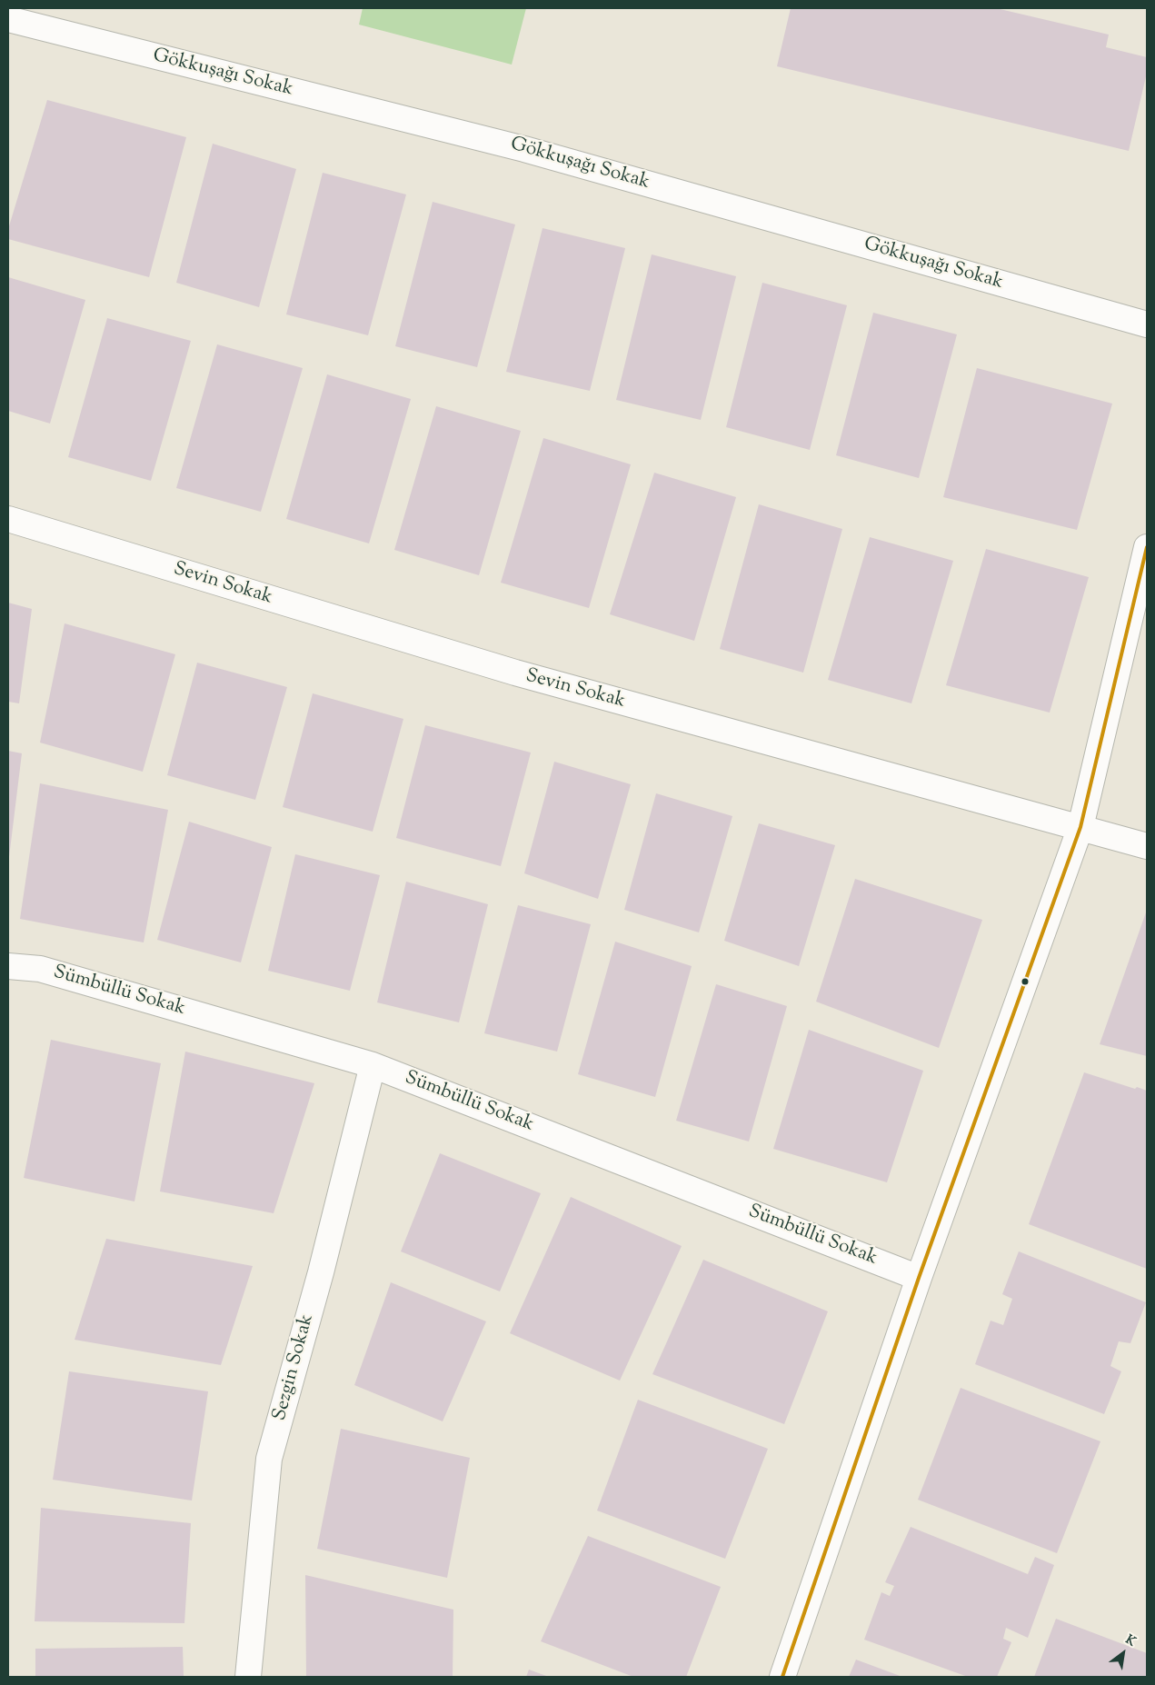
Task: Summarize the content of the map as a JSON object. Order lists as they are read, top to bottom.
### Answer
{
  "streets": {
    "street": [
      "Gökkuşağı Sokak",
      "Sevin Sokak",
      "Sümbüllü Sokak",
      "Sezgin Sokak"
    ]
  },
  "crossings": [
    ["Sümbüllü Sokak", "Sezgin Sokak"]
  ],
  "north": "top right"
}
